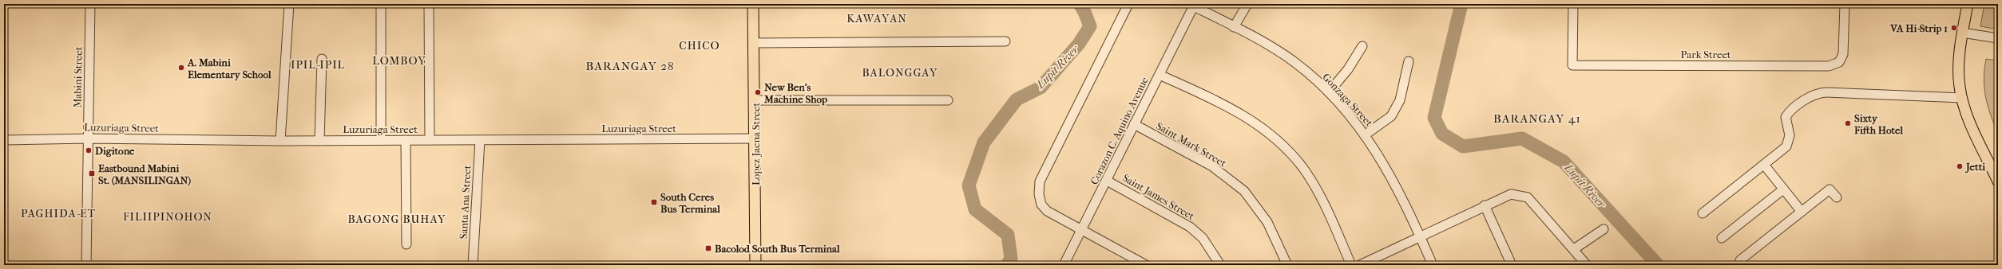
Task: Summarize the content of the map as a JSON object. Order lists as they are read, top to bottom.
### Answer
{
  "streets": {
    "main road": ["Lopez Jaena Street"],
    "street": [
      "Park Street",
      "Mabini Street",
      "Gonzaga Street",
      "Luzuriaga Street",
      "Corazon C. Aquino Avenue",
      "Saint Mark Street",
      "Saint James Street",
      "Santa Ana Street"
    ]
  },
  "crossings": [
    ["Mabini Street", "Luzuriaga Street"],
    ["Gonzaga Street", "Corazon C. Aquino Avenue"],
    ["Luzuriaga Street", "Lopez Jaena Street"],
    ["Luzuriaga Street", "Santa Ana Street"],
    ["Corazon C. Aquino Avenue", "Saint Mark Street"],
    ["Corazon C. Aquino Avenue", "Saint James Street"]
  ],
  "districts": [
    "KAWAYAN",
    "CHICO",
    "LOMBOY",
    "IPIL-IPIL",
    "BARANGAY 28",
    "BALONGGAY",
    "BARANGAY 41",
    "PAGHIDA-ET",
    "FILIIPINOHON",
    "BAGONG BUHAY"
  ],
  "water": ["Lupit River"],
  "places": {
    "other": [
      "VA Hi-Strip 1",
      "A. Mabini Elementary School",
      "New Ben's Machine Shop",
      "Sixty Fifth Hotel",
      "Digitone",
      "Jetti"
    ],
    "transit": ["Eastbound Mabini St. (MANSILINGAN)", "South Ceres Bus Terminal", "Bacolod South Bus Terminal"]
  }
}
